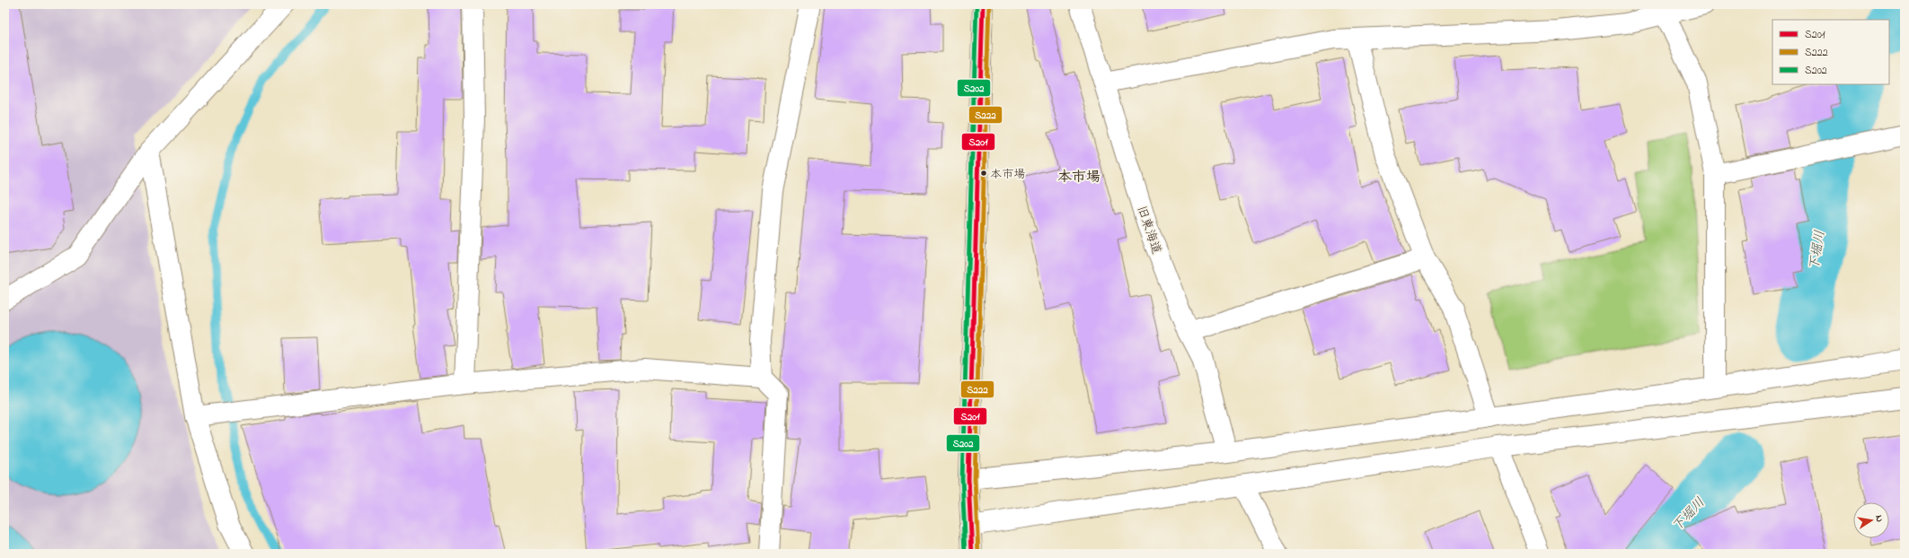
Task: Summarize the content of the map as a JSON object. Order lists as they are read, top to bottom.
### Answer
{
  "streets": {
    "street": ["旧東海道"]
  },
  "districts": ["本市場"],
  "water": ["下堀川"],
  "places": ["本市場"],
  "lines": ["transit line S201", "transit line S222", "transit line S202"],
  "legend": ["S201", "S222", "S202"],
  "north": "right"
}
